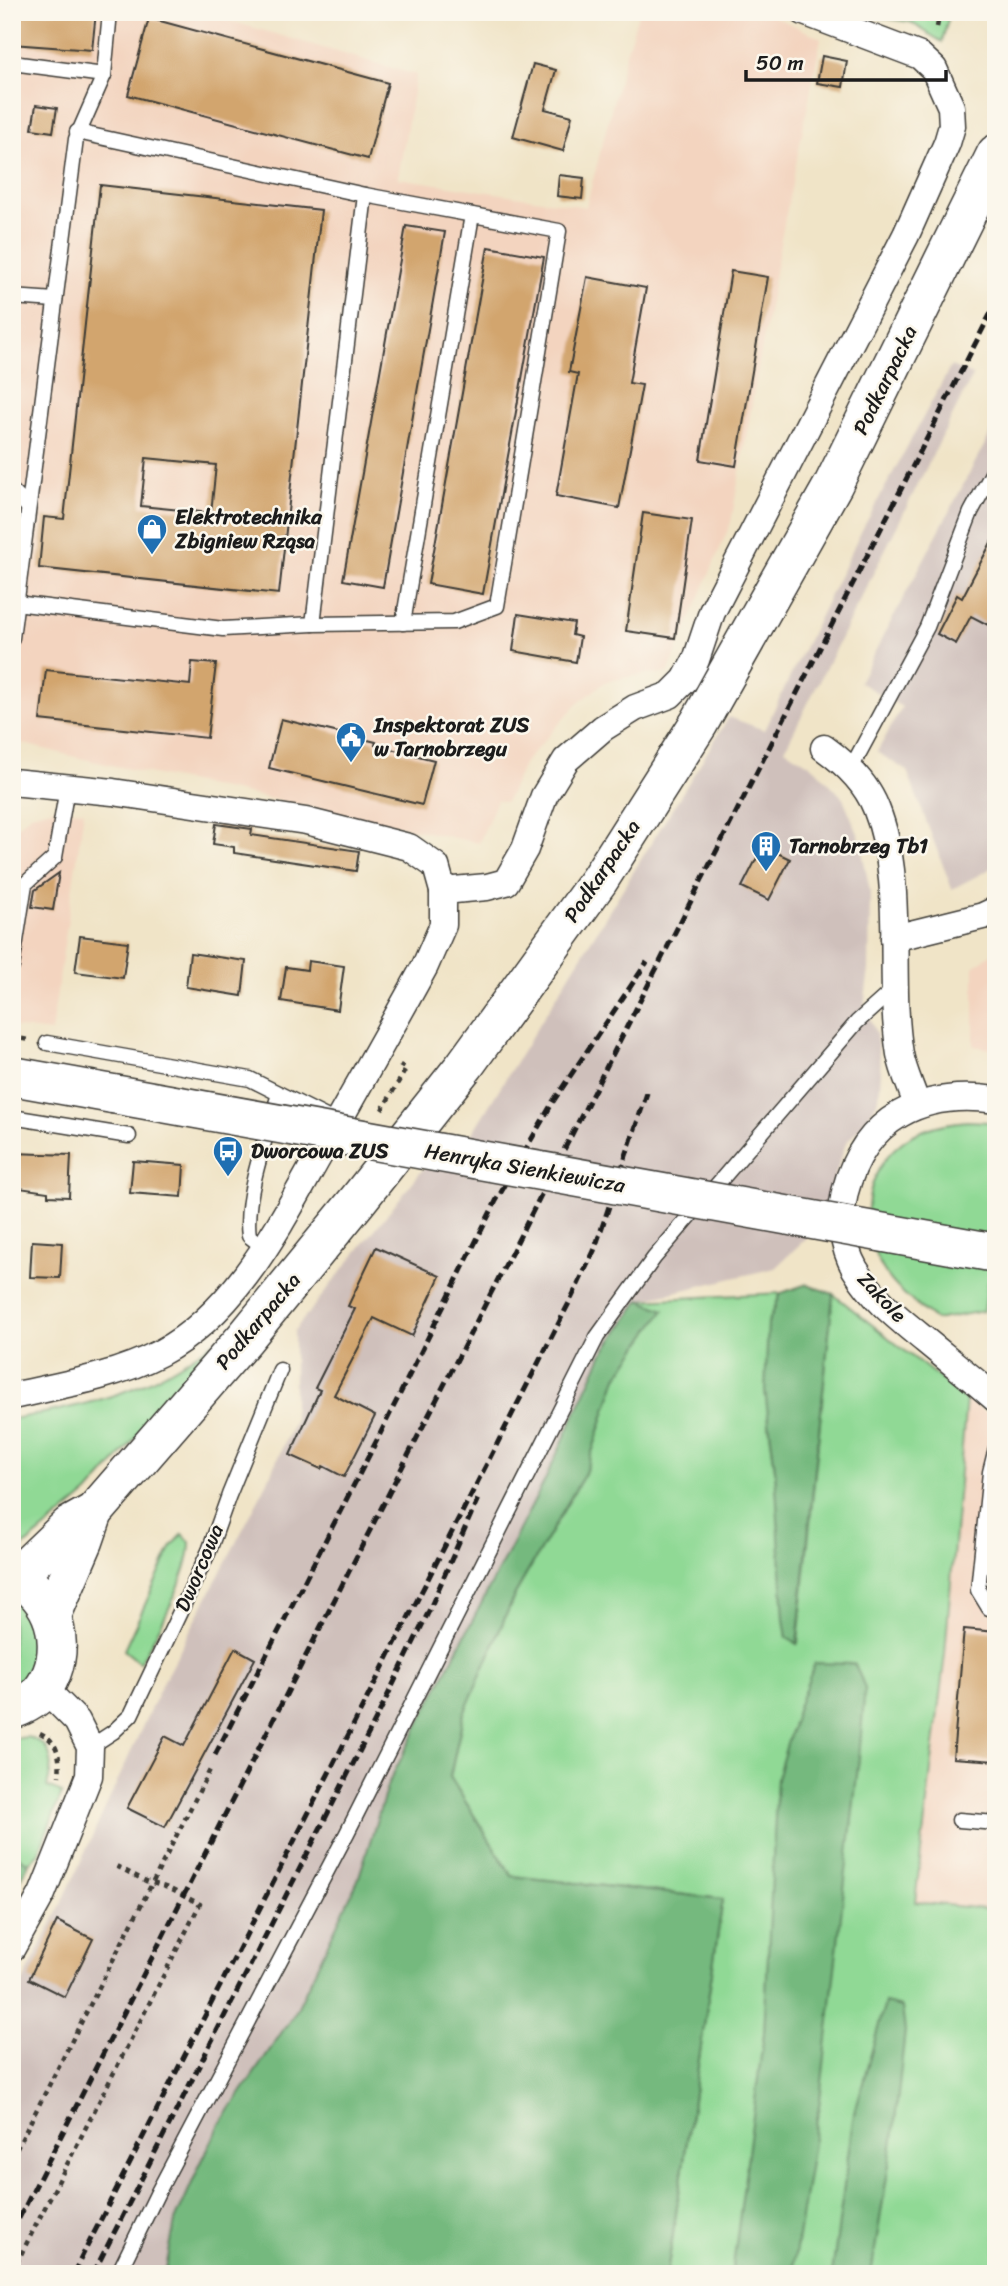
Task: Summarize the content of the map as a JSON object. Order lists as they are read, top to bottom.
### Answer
{
  "streets": {
    "main road": ["Podkarpacka", "Henryka Sienkiewicza"],
    "street": ["Zakole"],
    "lane": ["Dworcowa"]
  },
  "places": {
    "shop": ["Elektrotechnika Zbigniew Rząsa"],
    "public building": ["Inspektorat ZUS w Tarnobrzegu"],
    "building": ["Tarnobrzeg Tb1"],
    "bus stop": ["Dworcowa ZUS"]
  },
  "scale_bar": "50 m"
}
